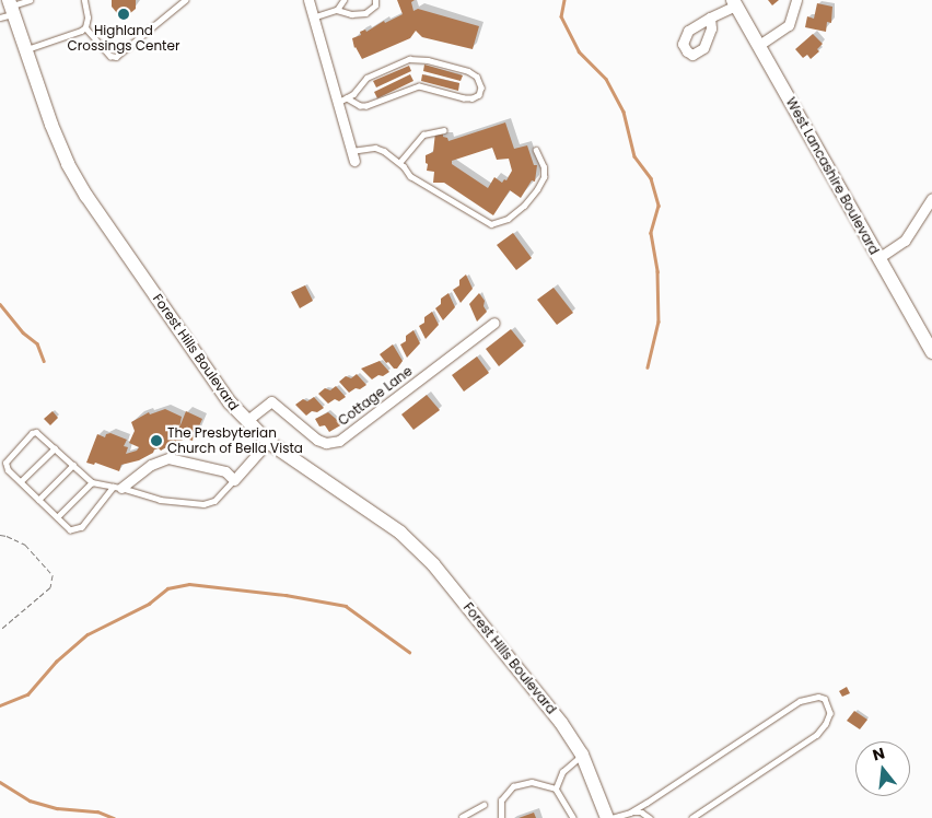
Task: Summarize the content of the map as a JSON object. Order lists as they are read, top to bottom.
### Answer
{
  "streets": {
    "main road": ["West Lancashire Boulevard", "Forest Hills Boulevard"],
    "street": ["Cottage Lane"]
  },
  "crossings": [
    ["Forest Hills Boulevard", "Cottage Lane"]
  ],
  "places": ["Highland Crossings Center", "The Presbyterian Church of Bella Vista"],
  "north": "top"
}
